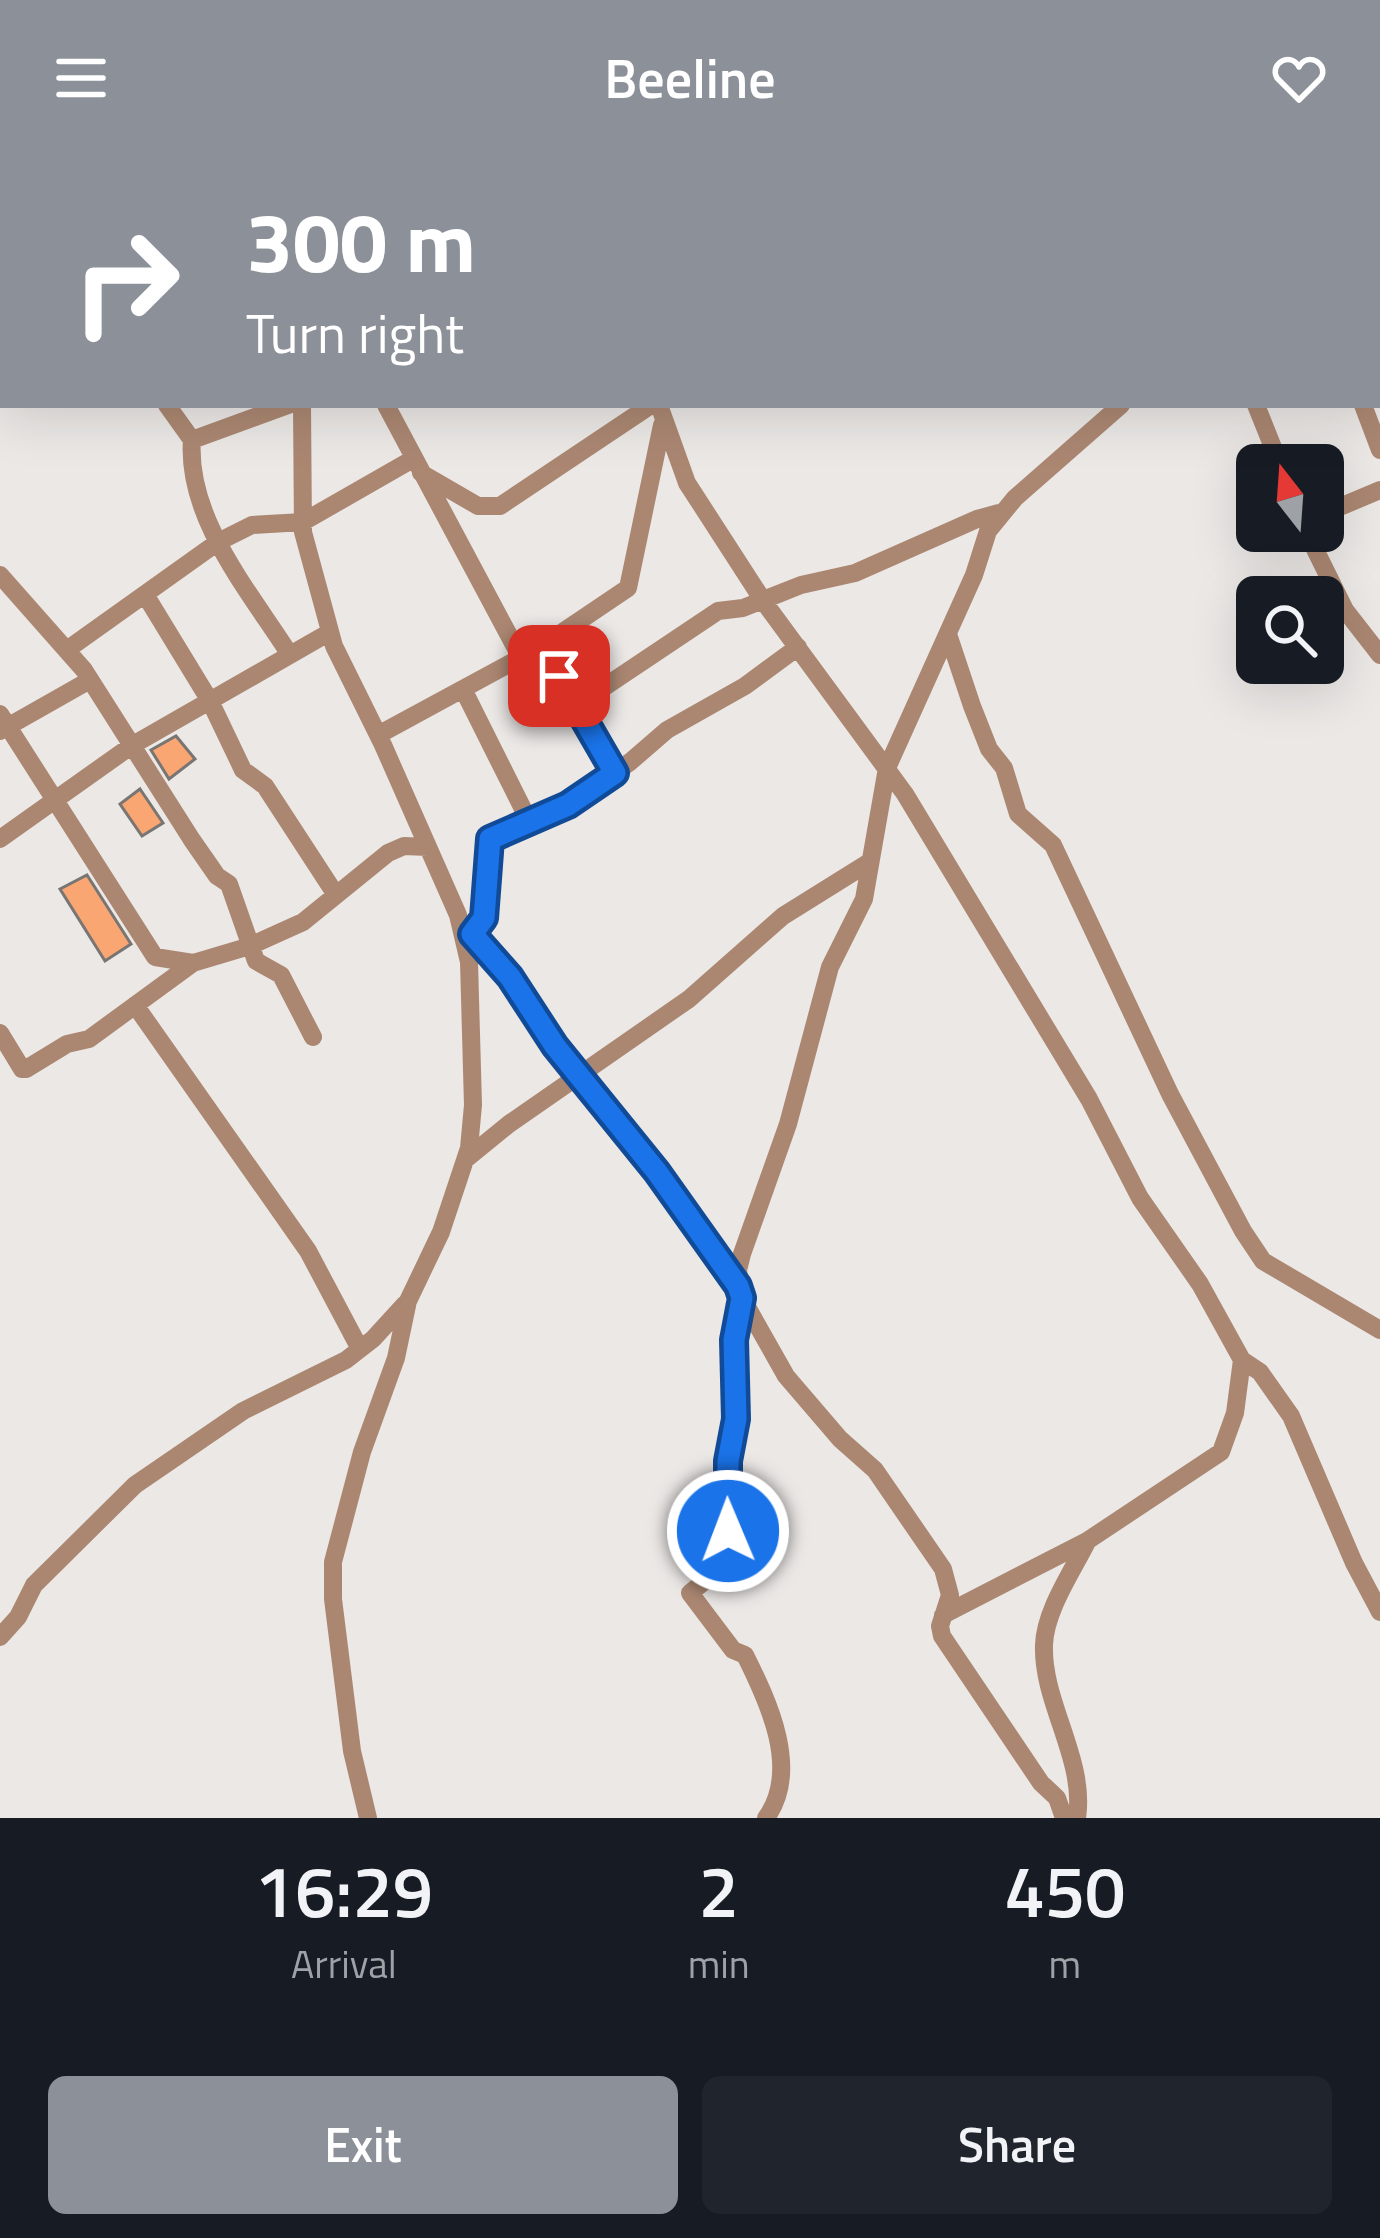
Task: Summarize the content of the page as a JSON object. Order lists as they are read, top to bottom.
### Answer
{
  "north": "top",
  "page": {
    "header": "Beeline",
    "turn": ["300 m", "Turn right"],
    "eta": [
      "16:29",
      "Arrival",
      "2",
      "min",
      "450",
      "m"
    ],
    "buttons": ["Exit", "Share"]
  }
}
